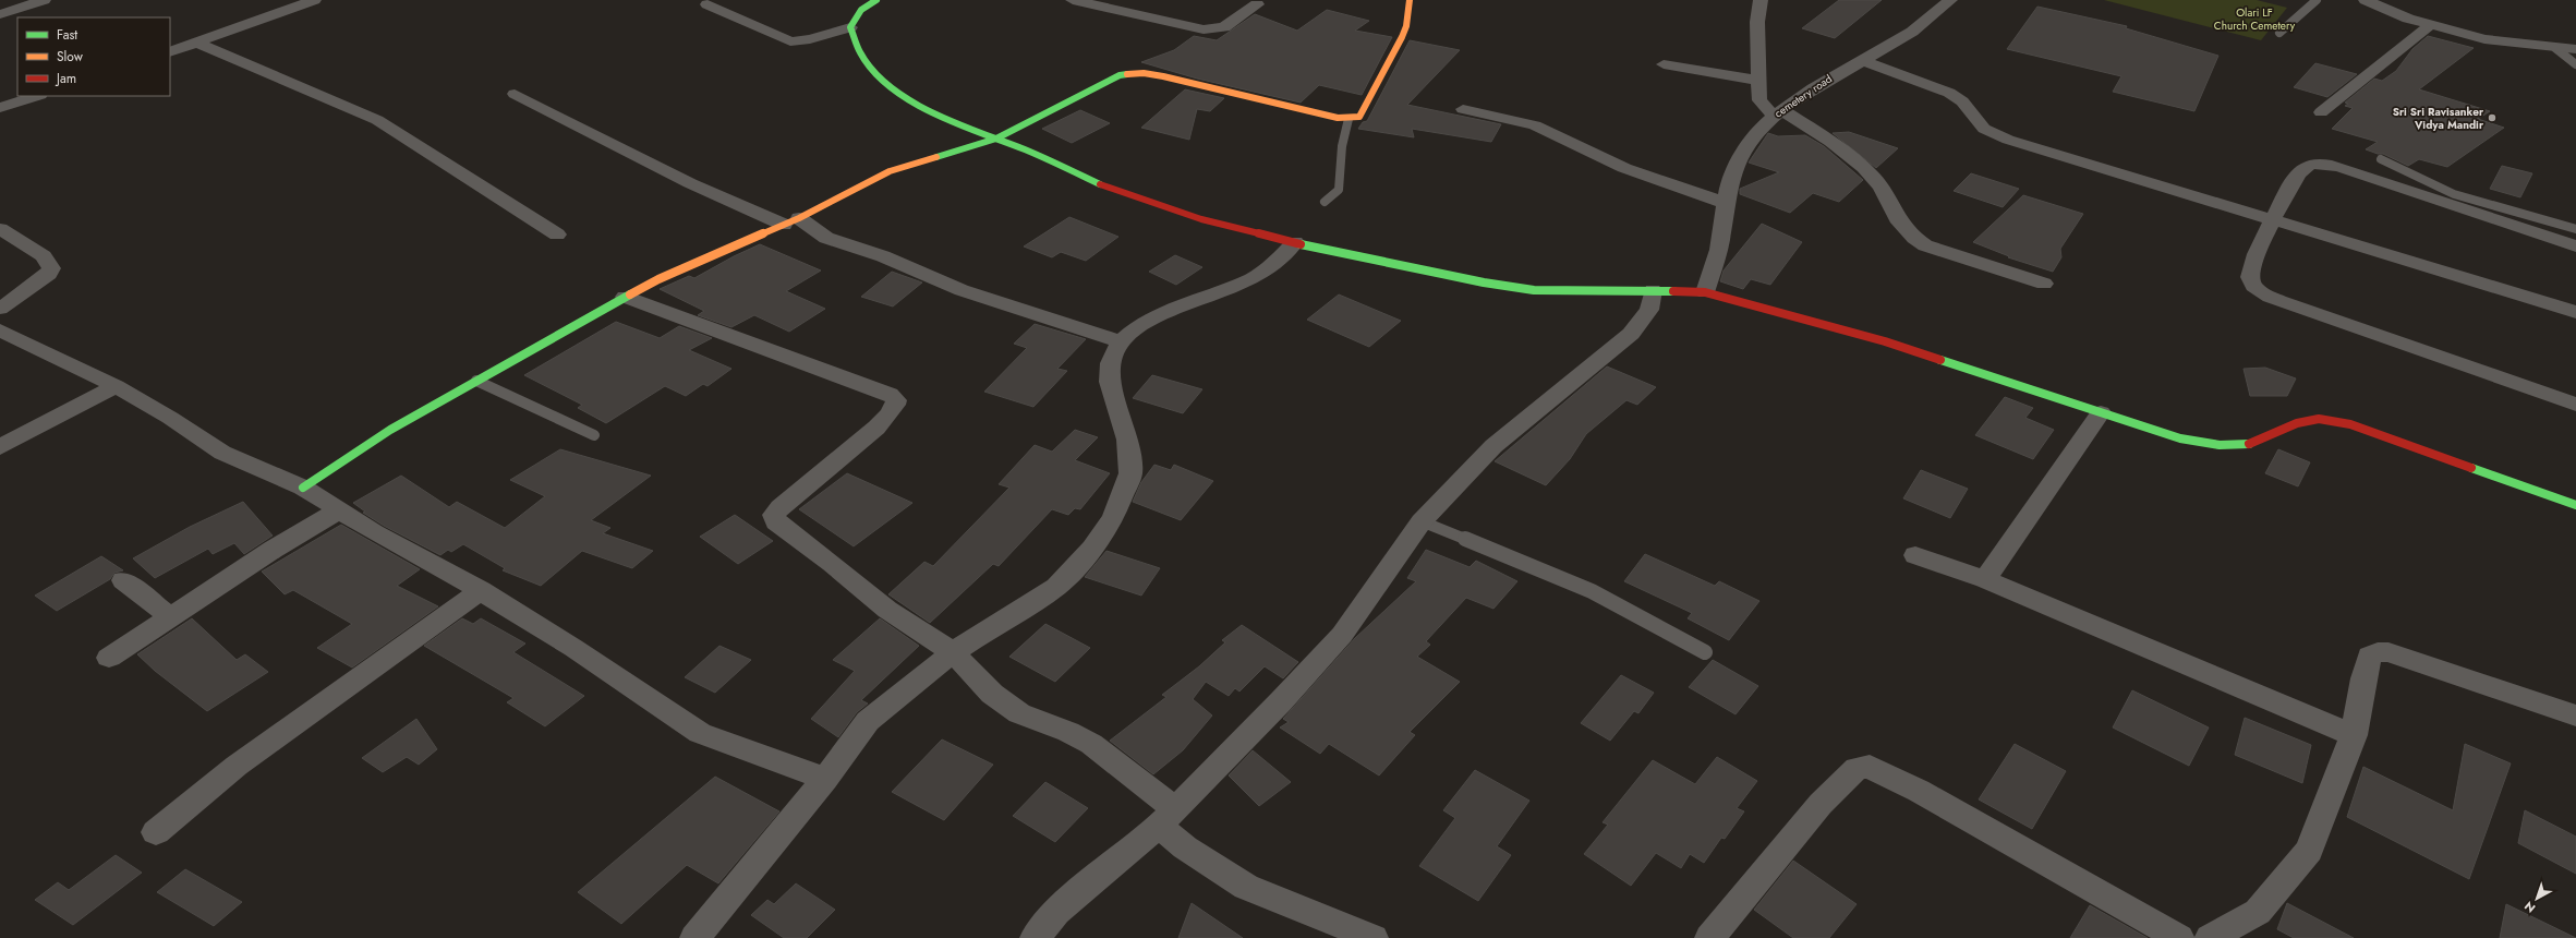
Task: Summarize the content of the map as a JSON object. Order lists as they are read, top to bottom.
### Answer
{
  "streets": {
    "street": ["cemetery road"]
  },
  "parks": ["Olari LF Church Cemetery"],
  "places": ["Sri Sri Ravisanker Vidya Mandir"],
  "legend": ["Fast", "Slow", "Jam"],
  "north": "bottom left"
}
